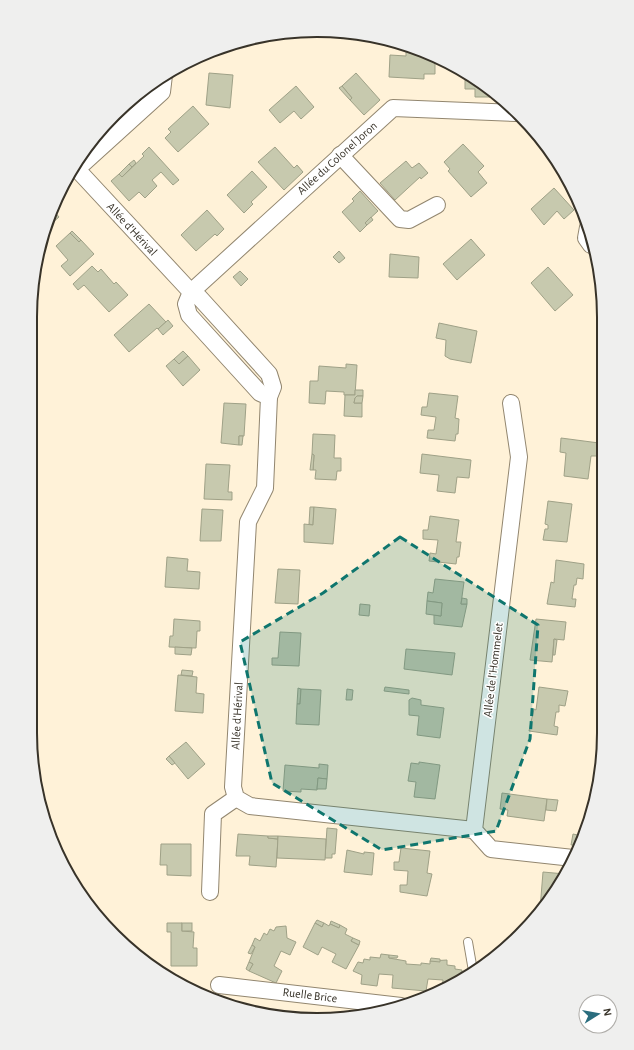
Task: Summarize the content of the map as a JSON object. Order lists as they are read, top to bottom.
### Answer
{
  "streets": {
    "street": [
      "Allée du Colonel Joron",
      "Allée d'Hérival",
      "Allée de l'Hommelet",
      "Ruelle Brice"
    ]
  },
  "crossings": [
    ["Allée du Colonel Joron", "Allée d'Hérival"]
  ],
  "north": "right"
}
